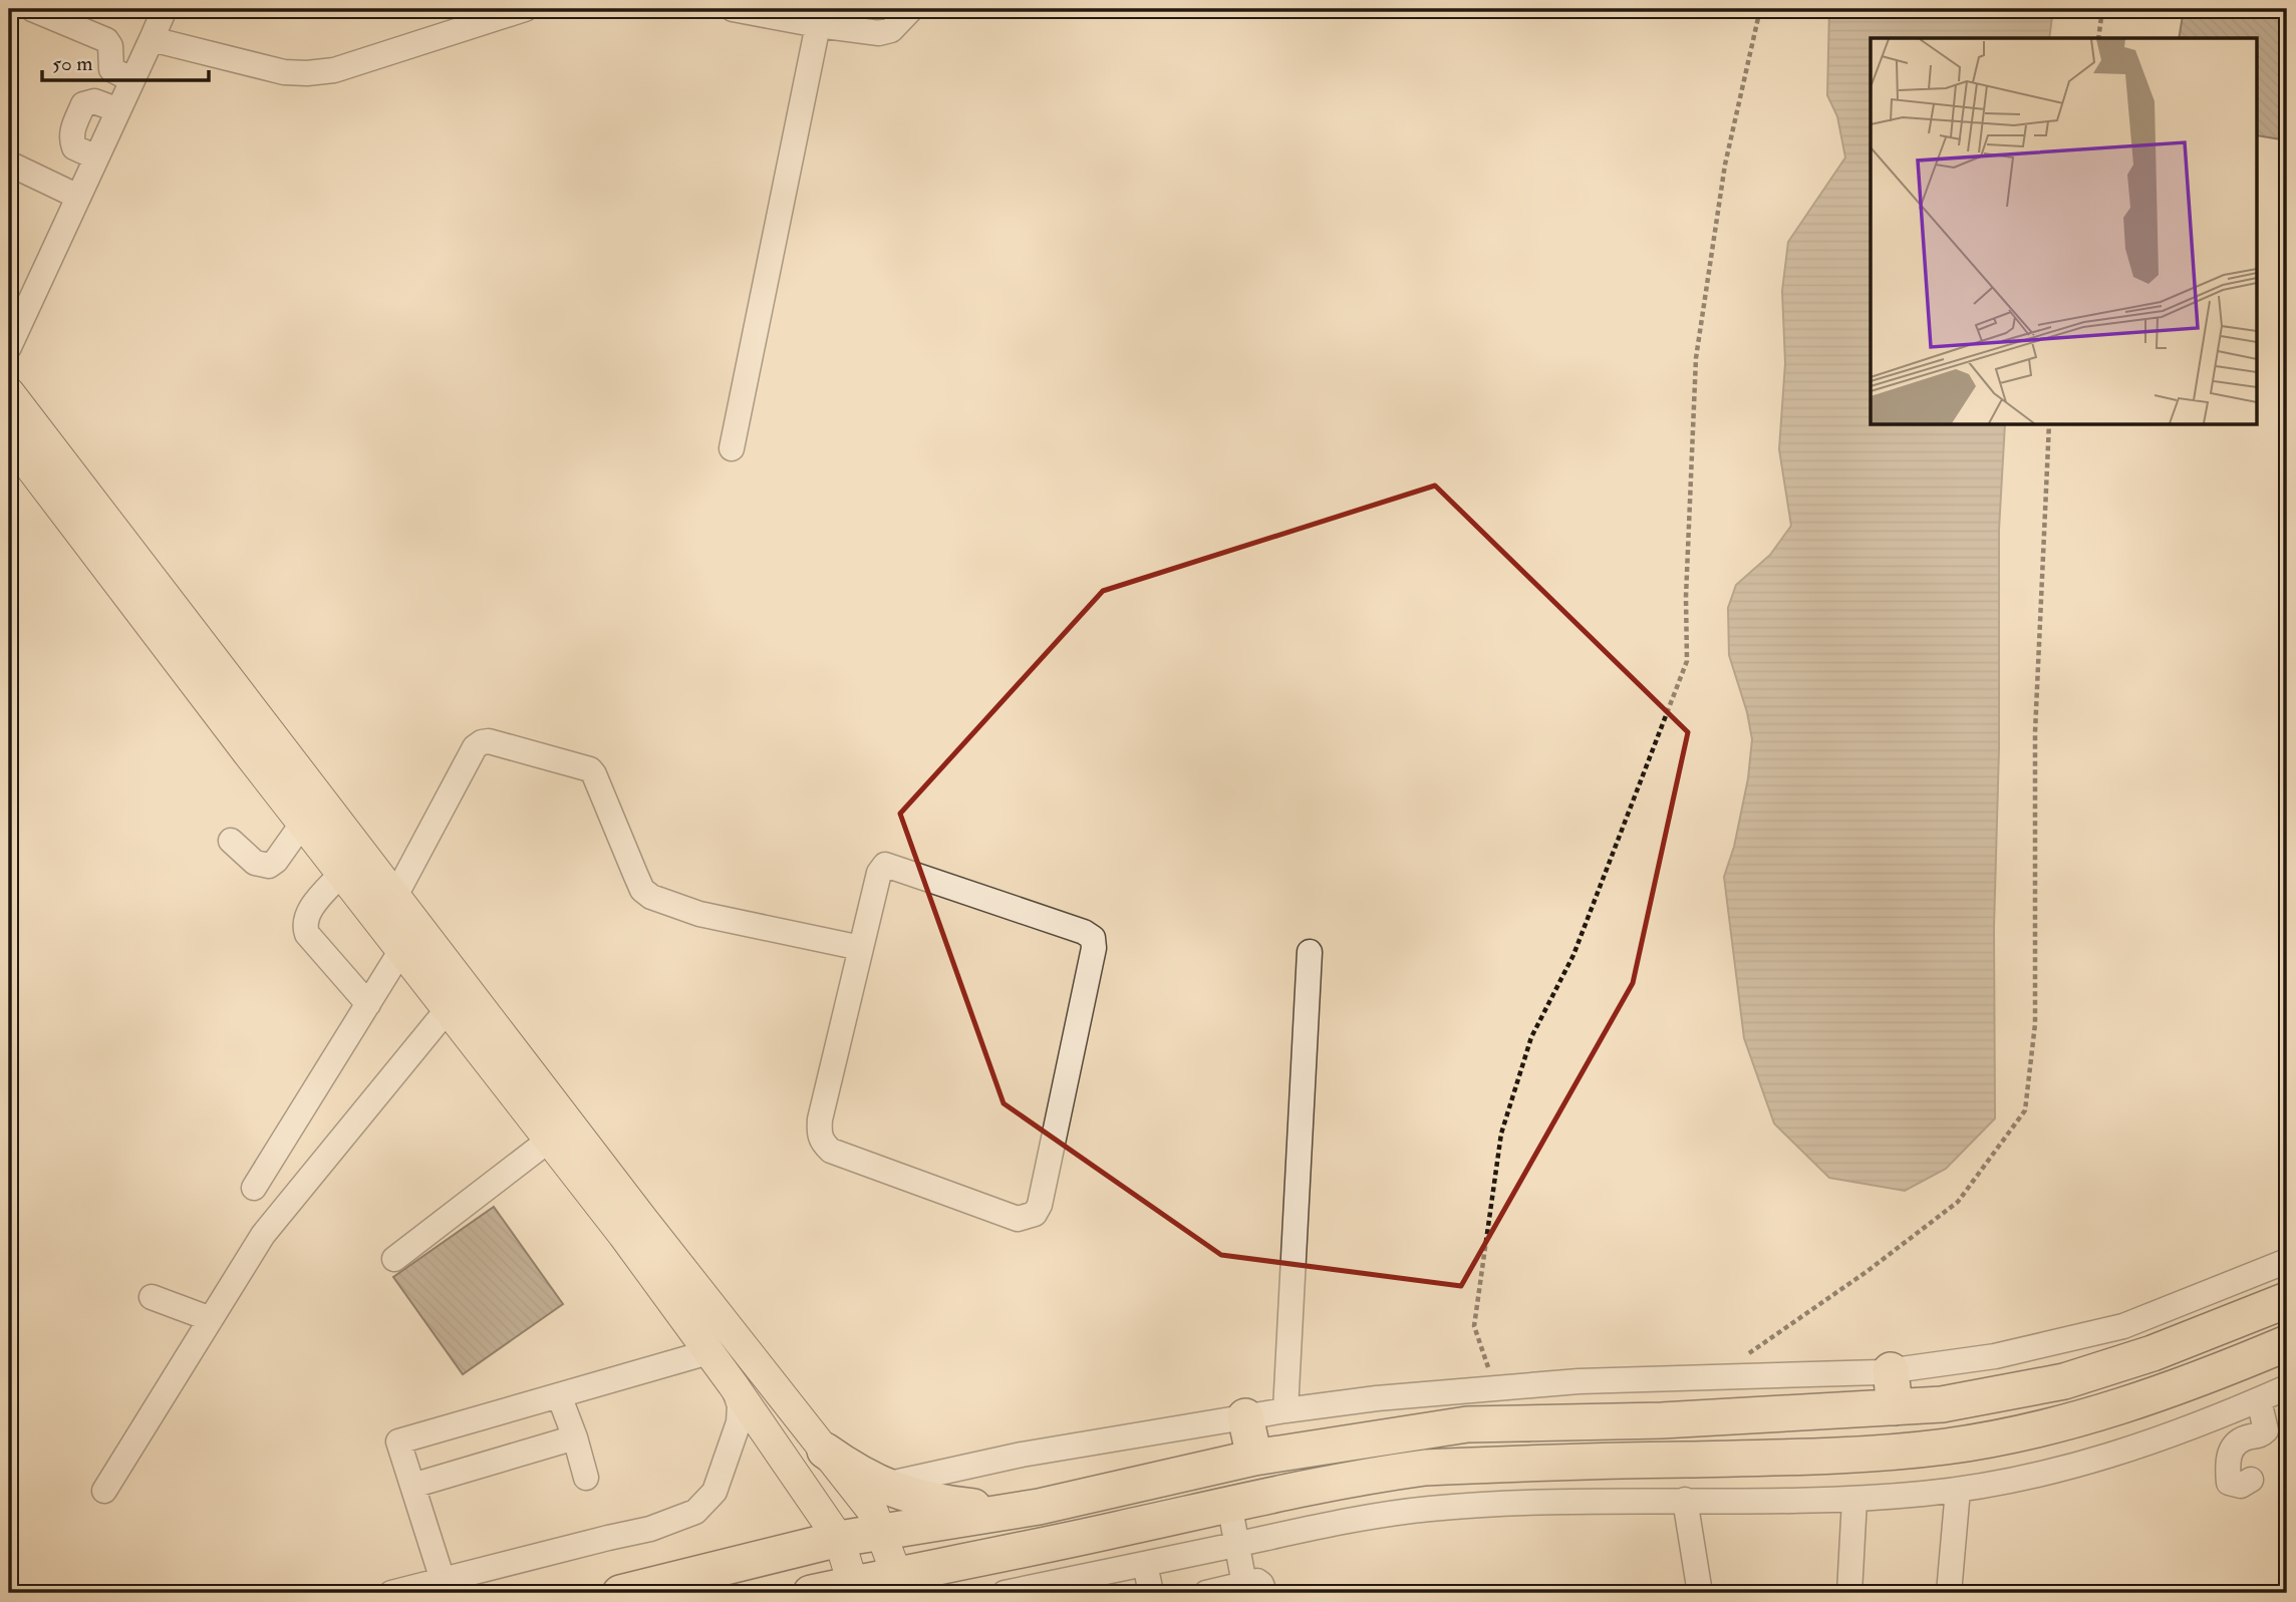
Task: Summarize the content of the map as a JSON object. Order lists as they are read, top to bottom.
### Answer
{
  "scale_bar": "50 m"
}
